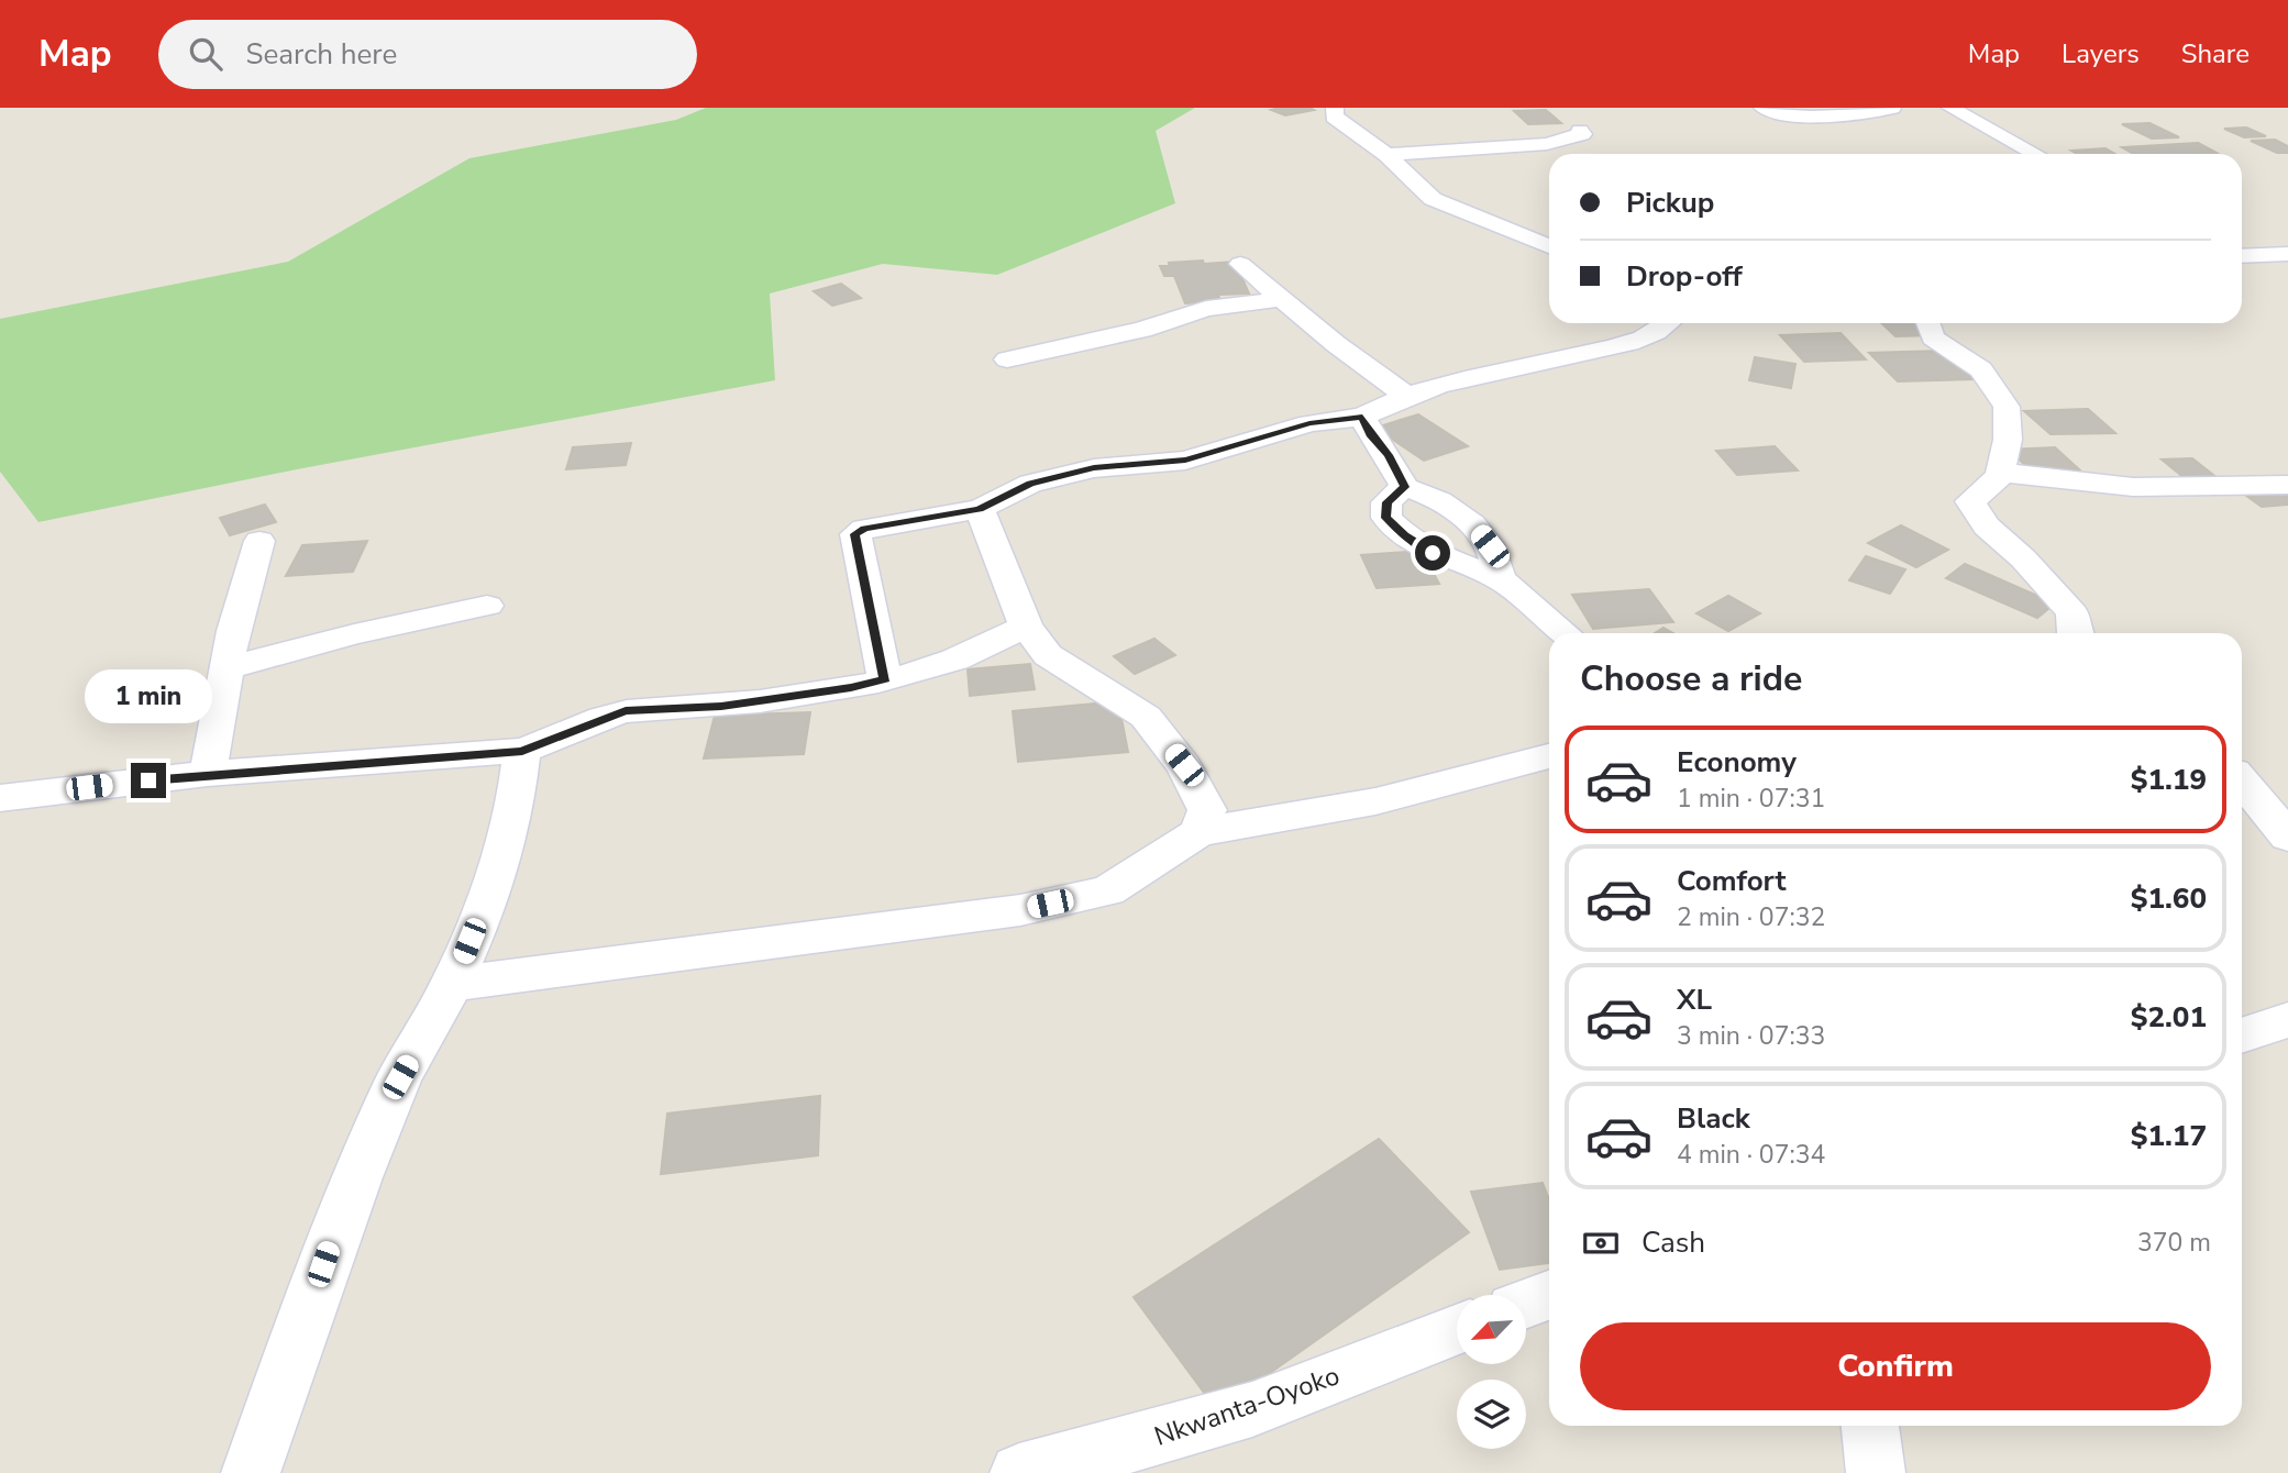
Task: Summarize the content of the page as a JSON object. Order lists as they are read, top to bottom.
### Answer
{
  "streets": {
    "street": ["Nkwanta-Oyoko"]
  },
  "north": "bottom left",
  "page": {
    "header": "Map",
    "search": "Search here",
    "nav": ["Map", "Layers", "Share"],
    "banner": ["Pickup", "Drop-off"],
    "heading": "Choose a ride",
    "bubble": "1 min",
    "list": [
      {
        "name": "Economy",
        "note": "1 min · 07:31",
        "value": "$1.19"
      },
      {
        "name": "Comfort",
        "note": "2 min · 07:32",
        "value": "$1.60"
      },
      {
        "name": "XL",
        "note": "3 min · 07:33",
        "value": "$2.01"
      },
      {
        "name": "Black",
        "note": "4 min · 07:34",
        "value": "$1.17"
      }
    ],
    "pay": ["Cash", "370 m"],
    "buttons": "Confirm"
  }
}
